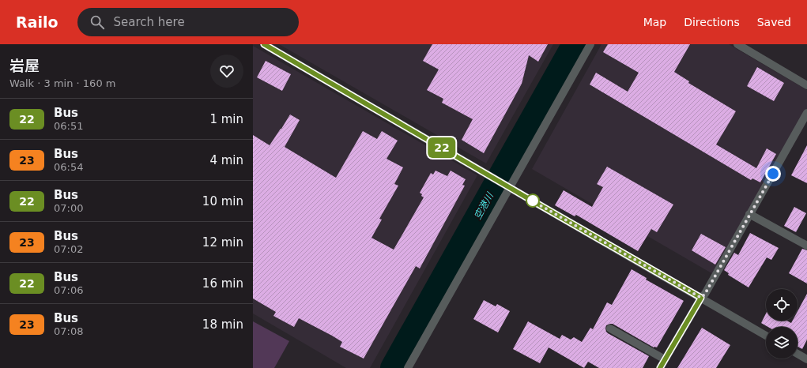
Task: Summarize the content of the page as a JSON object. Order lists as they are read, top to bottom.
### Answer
{
  "water": ["空港川"],
  "lines": ["bus line 22"],
  "page": {
    "header": "Railo",
    "search": "Search here",
    "nav": ["Map", "Directions", "Saved"],
    "heading": ["岩屋", "Walk · 3 min · 160 m"],
    "on_map": "22",
    "list": [
      {
        "mark": "22",
        "name": "Bus",
        "note": "06:51",
        "value": "1 min"
      },
      {
        "mark": "23",
        "name": "Bus",
        "note": "06:54",
        "value": "4 min"
      },
      {
        "mark": "22",
        "name": "Bus",
        "note": "07:00",
        "value": "10 min"
      },
      {
        "mark": "23",
        "name": "Bus",
        "note": "07:02",
        "value": "12 min"
      },
      {
        "mark": "22",
        "name": "Bus",
        "note": "07:06",
        "value": "16 min"
      },
      {
        "mark": "23",
        "name": "Bus",
        "note": "07:08",
        "value": "18 min"
      }
    ]
  }
}
